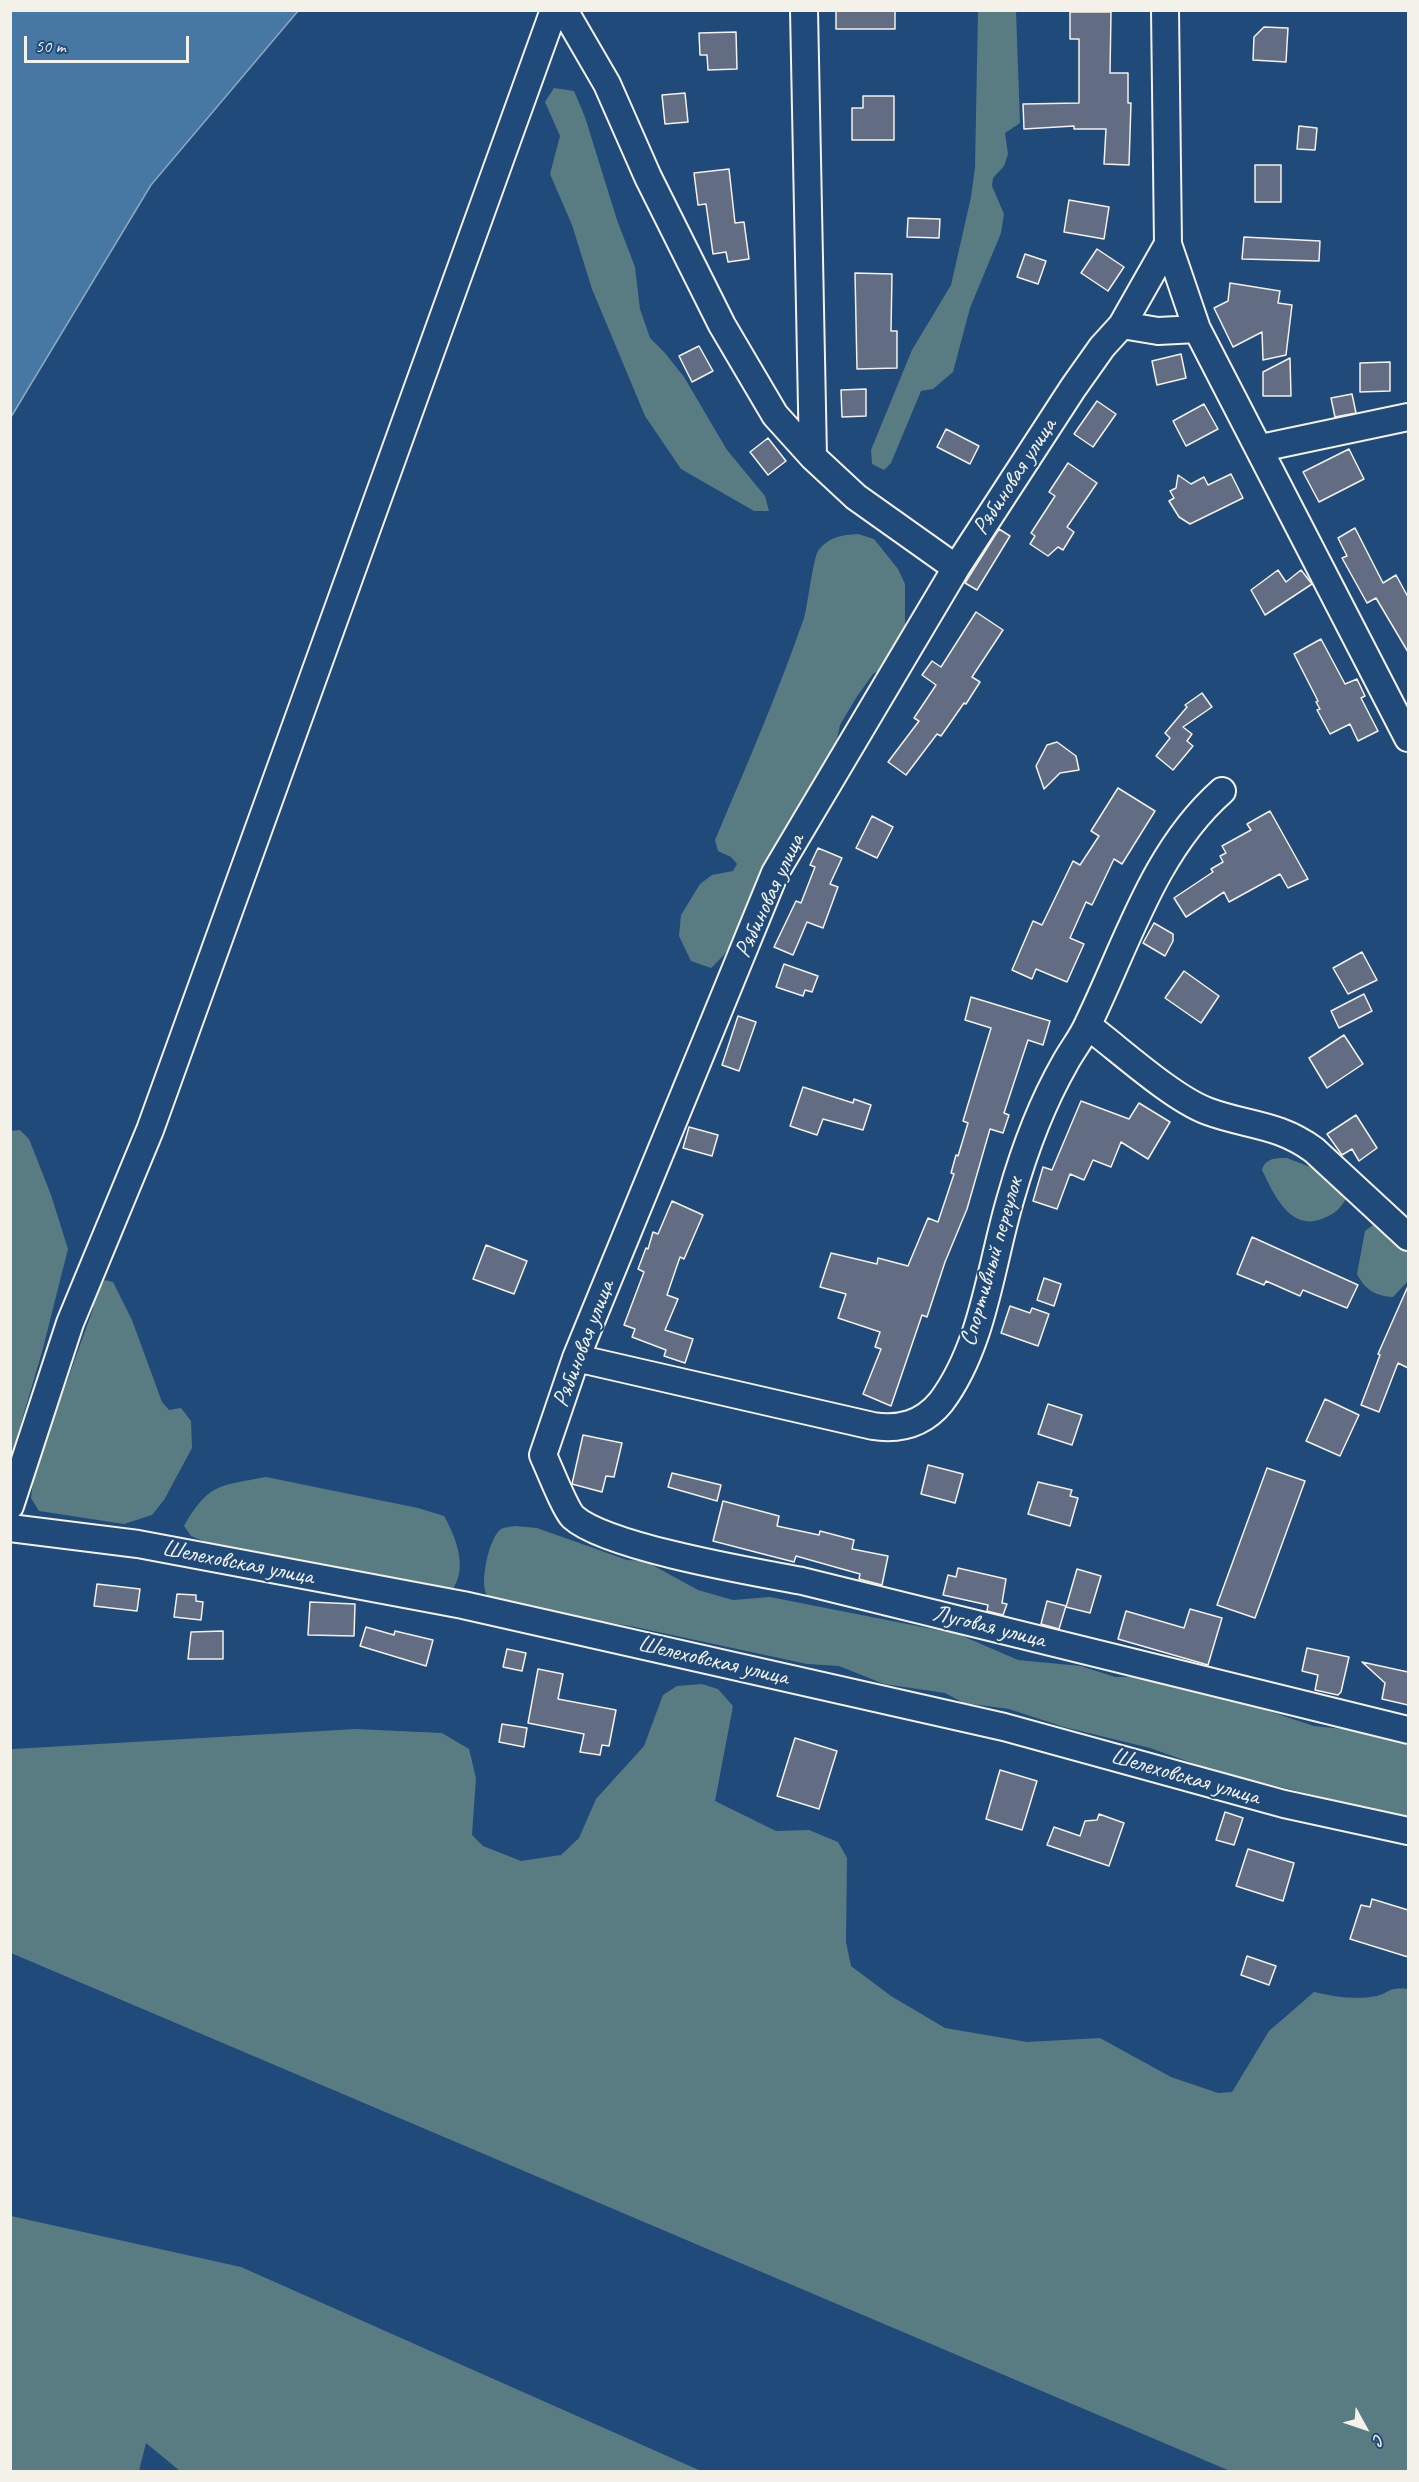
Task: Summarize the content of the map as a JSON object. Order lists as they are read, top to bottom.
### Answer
{
  "streets": {
    "street": [
      "Рябиновая улица",
      "Спортивный переулок",
      "Шелеховская улица",
      "Луговая улица"
    ]
  },
  "crossings": [
    ["Рябиновая улица", "Спортивный переулок"],
    ["Рябиновая улица", "Луговая улица"]
  ],
  "scale_bar": "50 m",
  "north": "bottom right"
}
